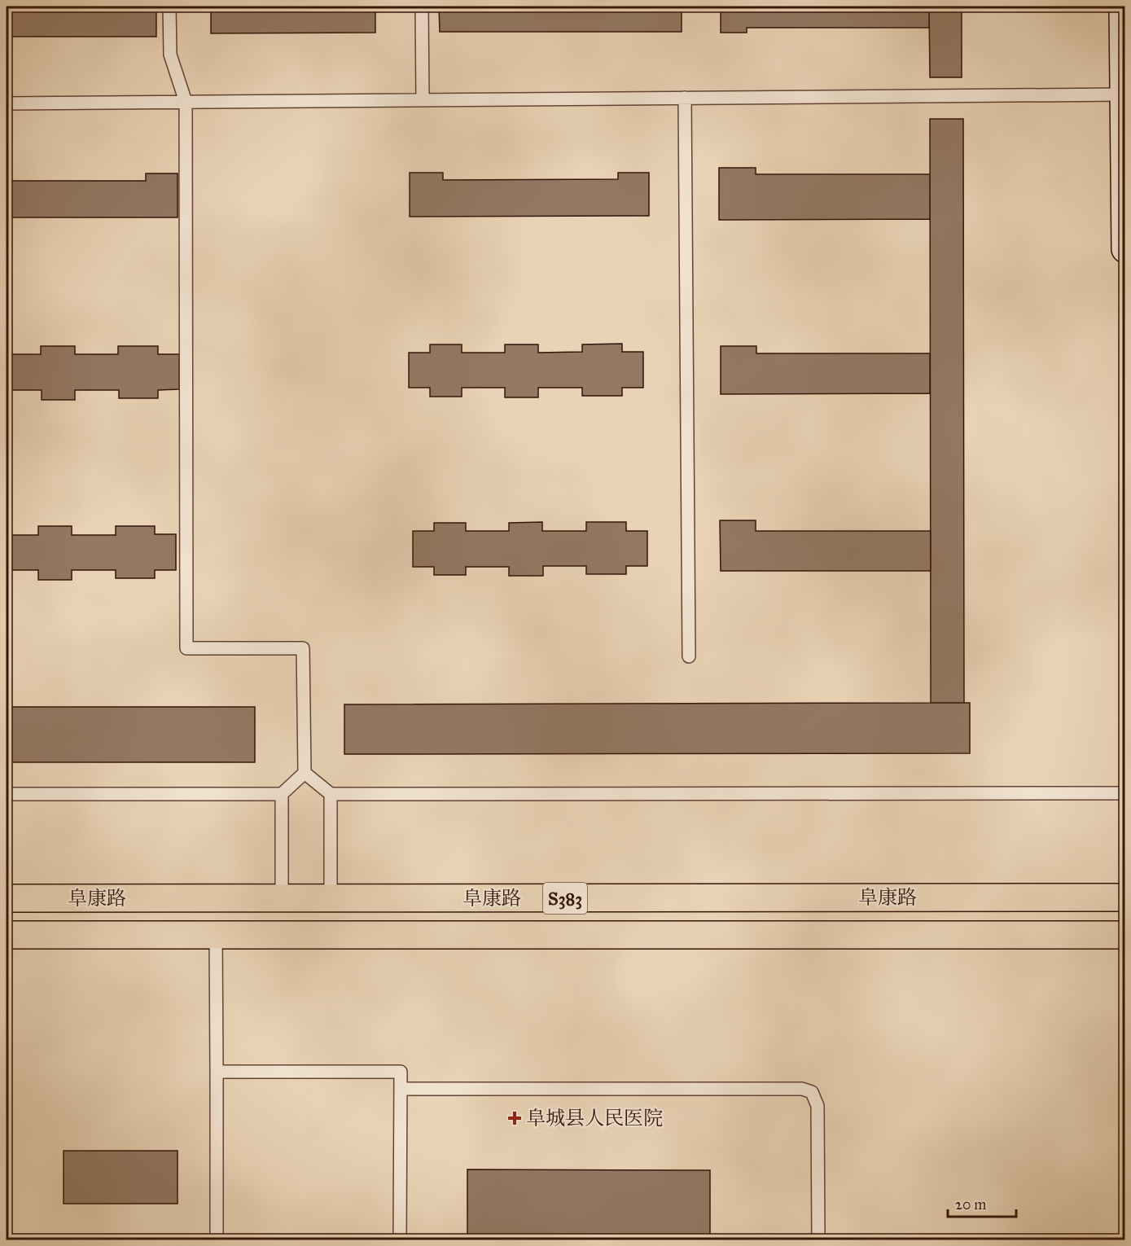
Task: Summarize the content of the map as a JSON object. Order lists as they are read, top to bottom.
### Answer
{
  "streets": {
    "main road": ["阜康路", "S383"]
  },
  "places": {
    "health": ["阜城县人民医院"]
  },
  "scale_bar": "20 m"
}
